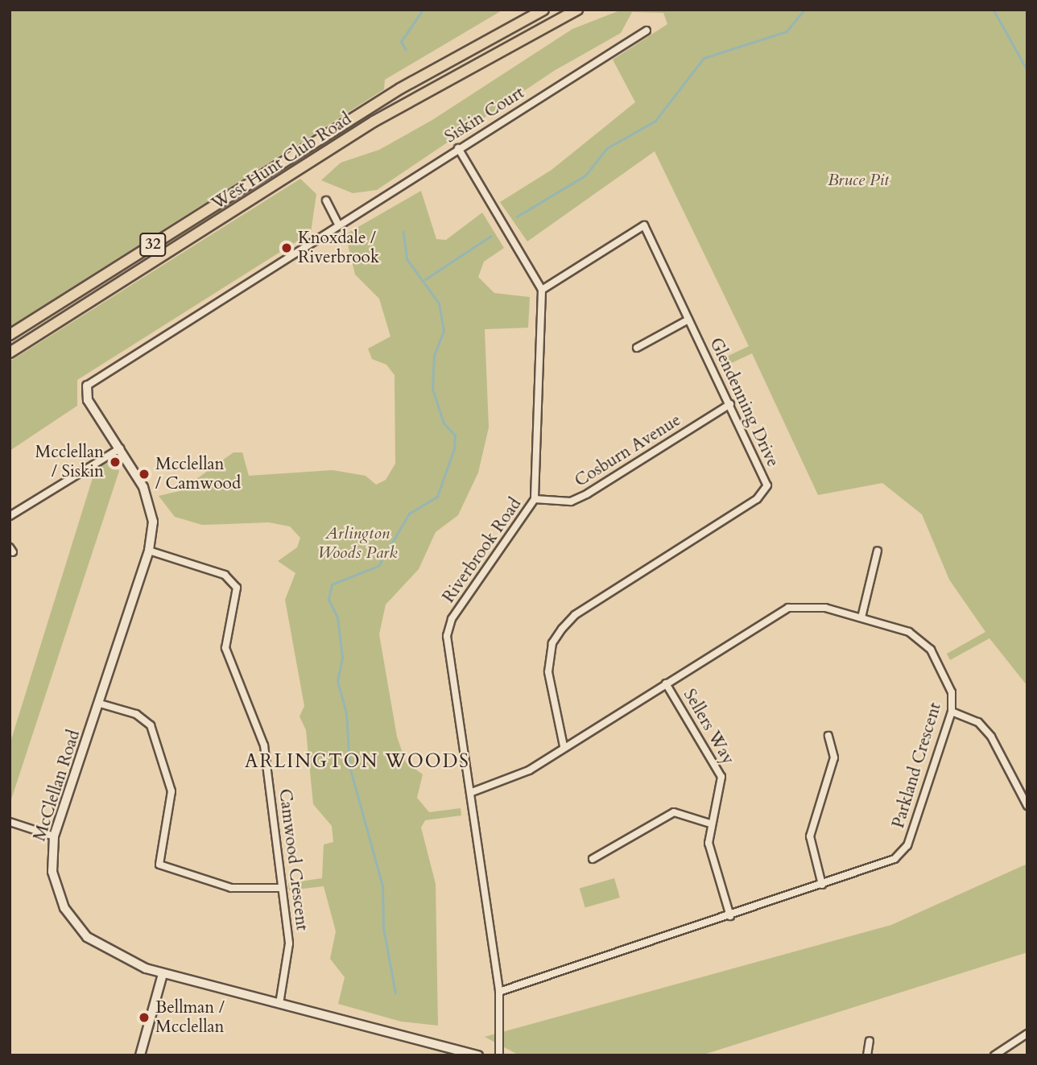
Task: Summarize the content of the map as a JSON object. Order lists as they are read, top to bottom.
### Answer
{
  "streets": {
    "main road": ["West Hunt Club Road", "32"],
    "street": [
      "Siskin Court",
      "Glendenning Drive",
      "Cosburn Avenue",
      "Riverbrook Road",
      "Sellers Way",
      "Parkland Crescent",
      "McClellan Road",
      "Camwood Crescent"
    ]
  },
  "crossings": [
    ["Siskin Court", "McClellan Road"],
    ["Glendenning Drive", "Cosburn Avenue"],
    ["Glendenning Drive", "Riverbrook Road"],
    ["Glendenning Drive", "Parkland Crescent"],
    ["Cosburn Avenue", "Riverbrook Road"],
    ["Riverbrook Road", "Parkland Crescent"],
    ["Sellers Way", "Parkland Crescent"],
    ["McClellan Road", "Camwood Crescent"]
  ],
  "districts": ["ARLINGTON WOODS"],
  "parks": ["Bruce Pit", "Arlington Woods Park"],
  "places": [
    "Knoxdale / Riverbrook",
    "Mcclellan / Siskin",
    "Mcclellan / Camwood",
    "Bellman / Mcclellan"
  ]
}
